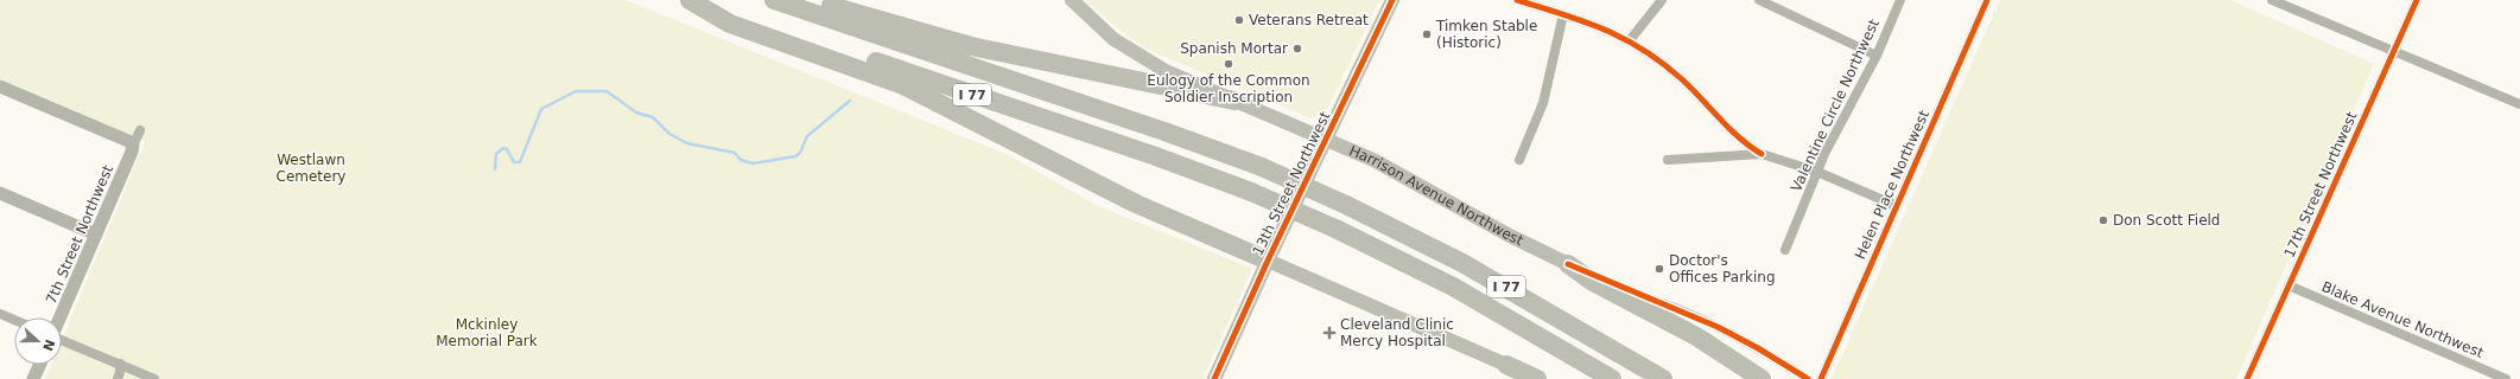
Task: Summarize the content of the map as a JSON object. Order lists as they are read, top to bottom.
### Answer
{
  "streets": {
    "highway": ["I 77"],
    "main road": ["13th Street Northwest", "Harrison Avenue Northwest"],
    "street": [
      "Valentine Circle Northwest",
      "Helen Place Northwest",
      "17th Street Northwest",
      "7th Street Northwest",
      "Blake Avenue Northwest"
    ]
  },
  "crossings": [
    ["13th Street Northwest", "Harrison Avenue Northwest"],
    ["17th Street Northwest", "Blake Avenue Northwest"]
  ],
  "parks": ["Westlawn Cemetery", "Mckinley Memorial Park"],
  "places": {
    "other": [
      "Veterans Retreat",
      "Timken Stable (Historic)",
      "Spanish Mortar",
      "Eulogy of the Common Soldier Inscription",
      "Don Scott Field",
      "Doctor's Offices Parking"
    ],
    "health": ["Cleveland Clinic Mercy Hospital"]
  },
  "north": "right"
}
